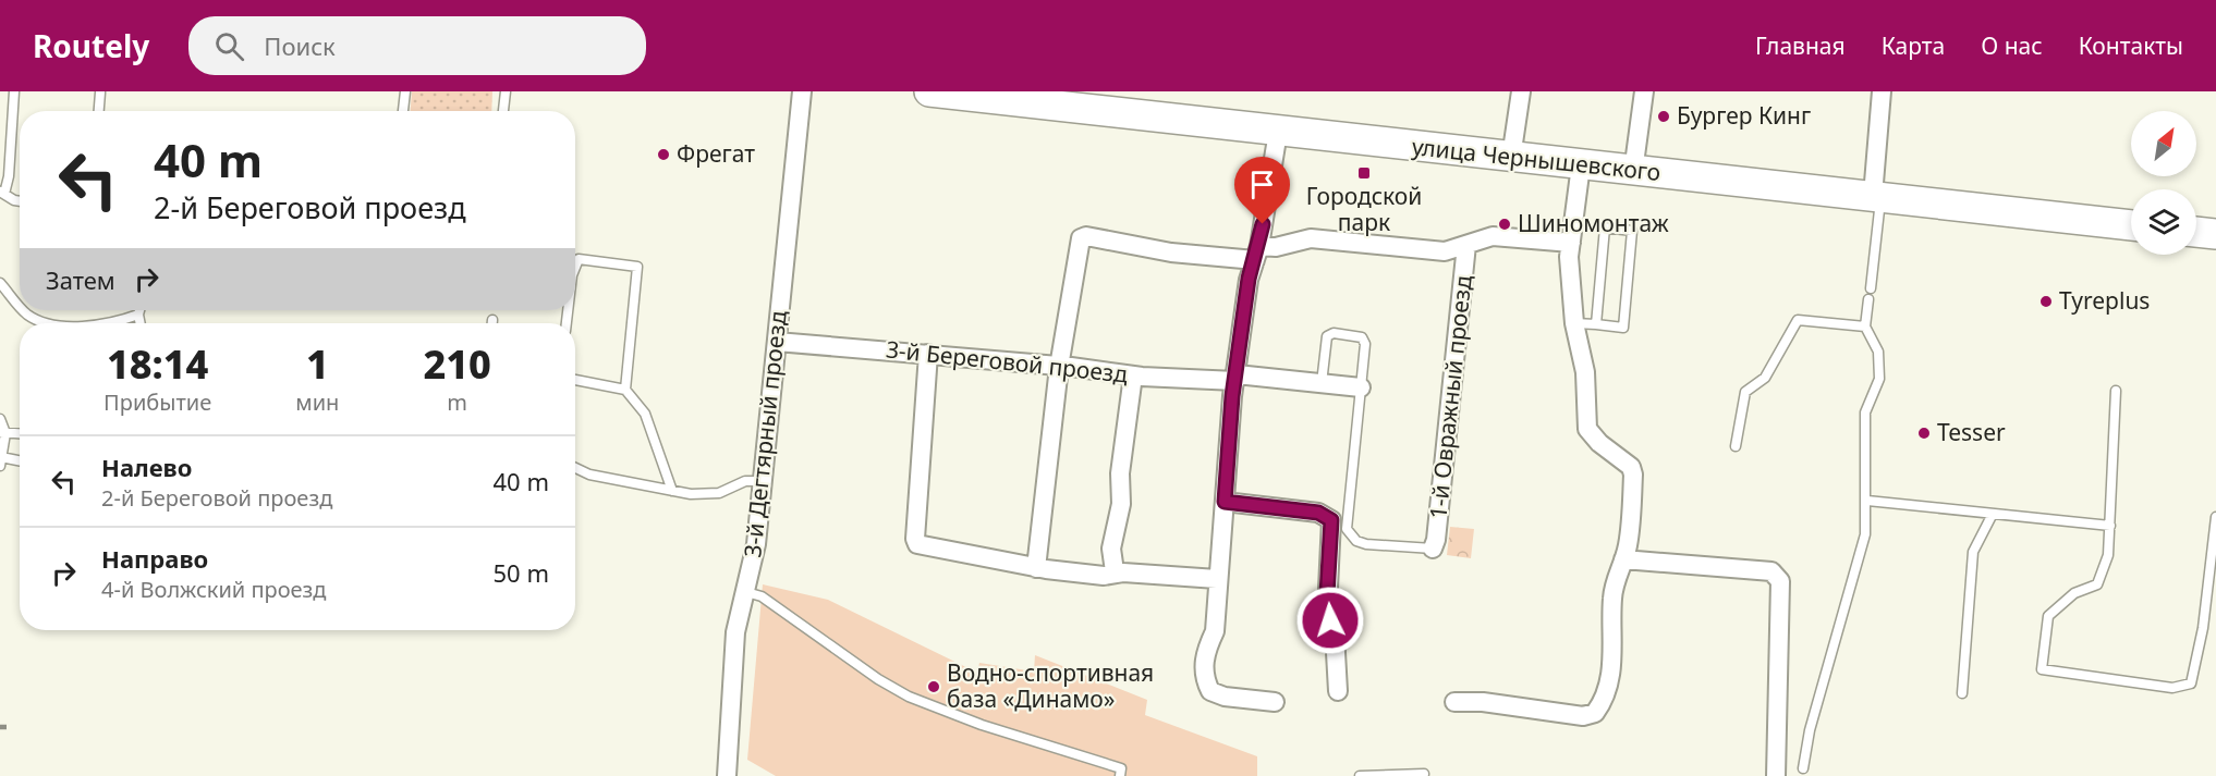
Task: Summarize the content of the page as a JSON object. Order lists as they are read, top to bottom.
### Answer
{
  "streets": {
    "main road": ["улица Чернышевского"],
    "street": ["3-й Береговой проезд", "1-й Овражный проезд", "3-й Дегтярный проезд"]
  },
  "crossings": [
    ["3-й Береговой проезд", "3-й Дегтярный проезд"]
  ],
  "places": {
    "other": [
      "Бургер Кинг",
      "Фрегат",
      "Шиномонтаж",
      "Tyreplus",
      "Tesser",
      "Водно-спортивная база «Динамо»"
    ],
    "transit": ["Городской парк"]
  },
  "north": "top right",
  "page": {
    "header": "Routely",
    "search": "Поиск",
    "nav": [
      "Главная",
      "Карта",
      "О нас",
      "Контакты"
    ],
    "turn": ["40 m", "2-й Береговой проезд"],
    "then": "Затем",
    "eta": [
      "18:14",
      "Прибытие",
      "1",
      "мин",
      "210",
      "m"
    ],
    "list": [
      {
        "name": "Налево",
        "note": "2-й Береговой проезд",
        "value": "40 m"
      },
      {
        "name": "Направо",
        "note": "4-й Волжский проезд",
        "value": "50 m"
      }
    ]
  }
}
